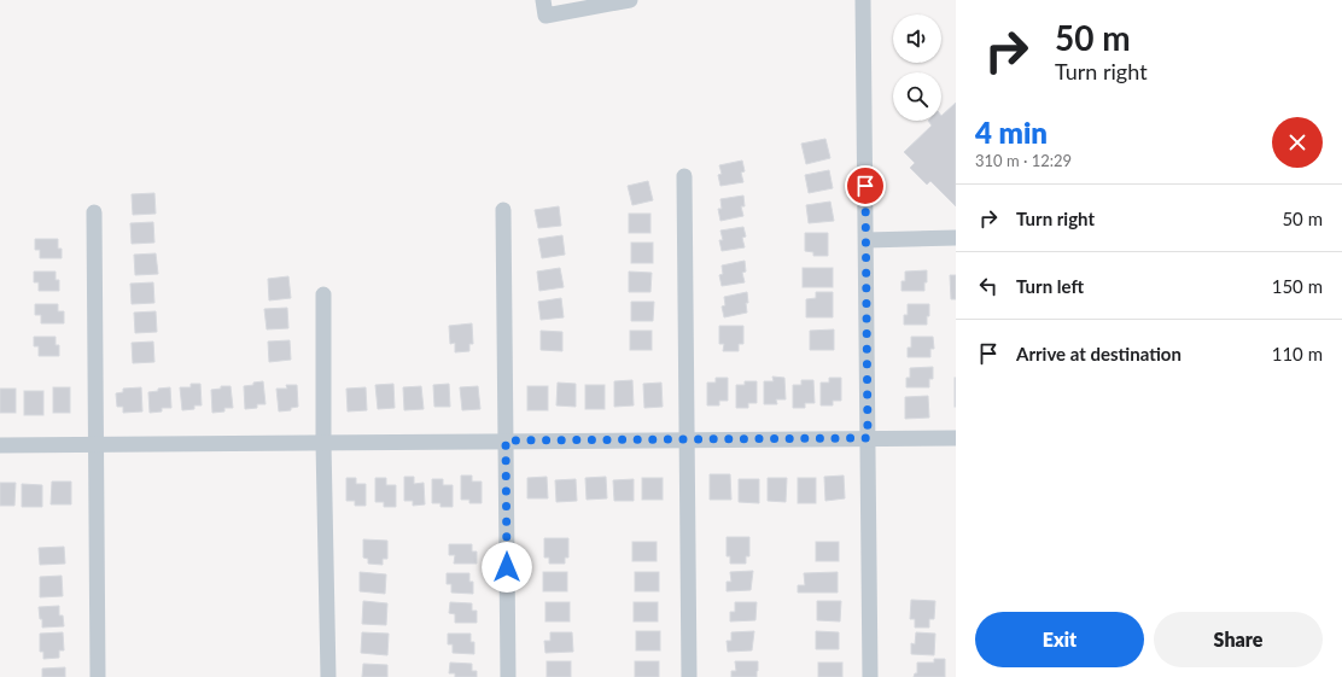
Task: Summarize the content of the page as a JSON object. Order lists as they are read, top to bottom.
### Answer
{
  "page": {
    "turn": ["50 m", "Turn right"],
    "heading": ["4 min", "310 m · 12:29"],
    "list": [
      {
        "name": "Turn right",
        "value": "50 m"
      },
      {
        "name": "Turn left",
        "value": "150 m"
      },
      {
        "name": "Arrive at destination",
        "value": "110 m"
      }
    ],
    "buttons": ["Exit", "Share"]
  }
}
